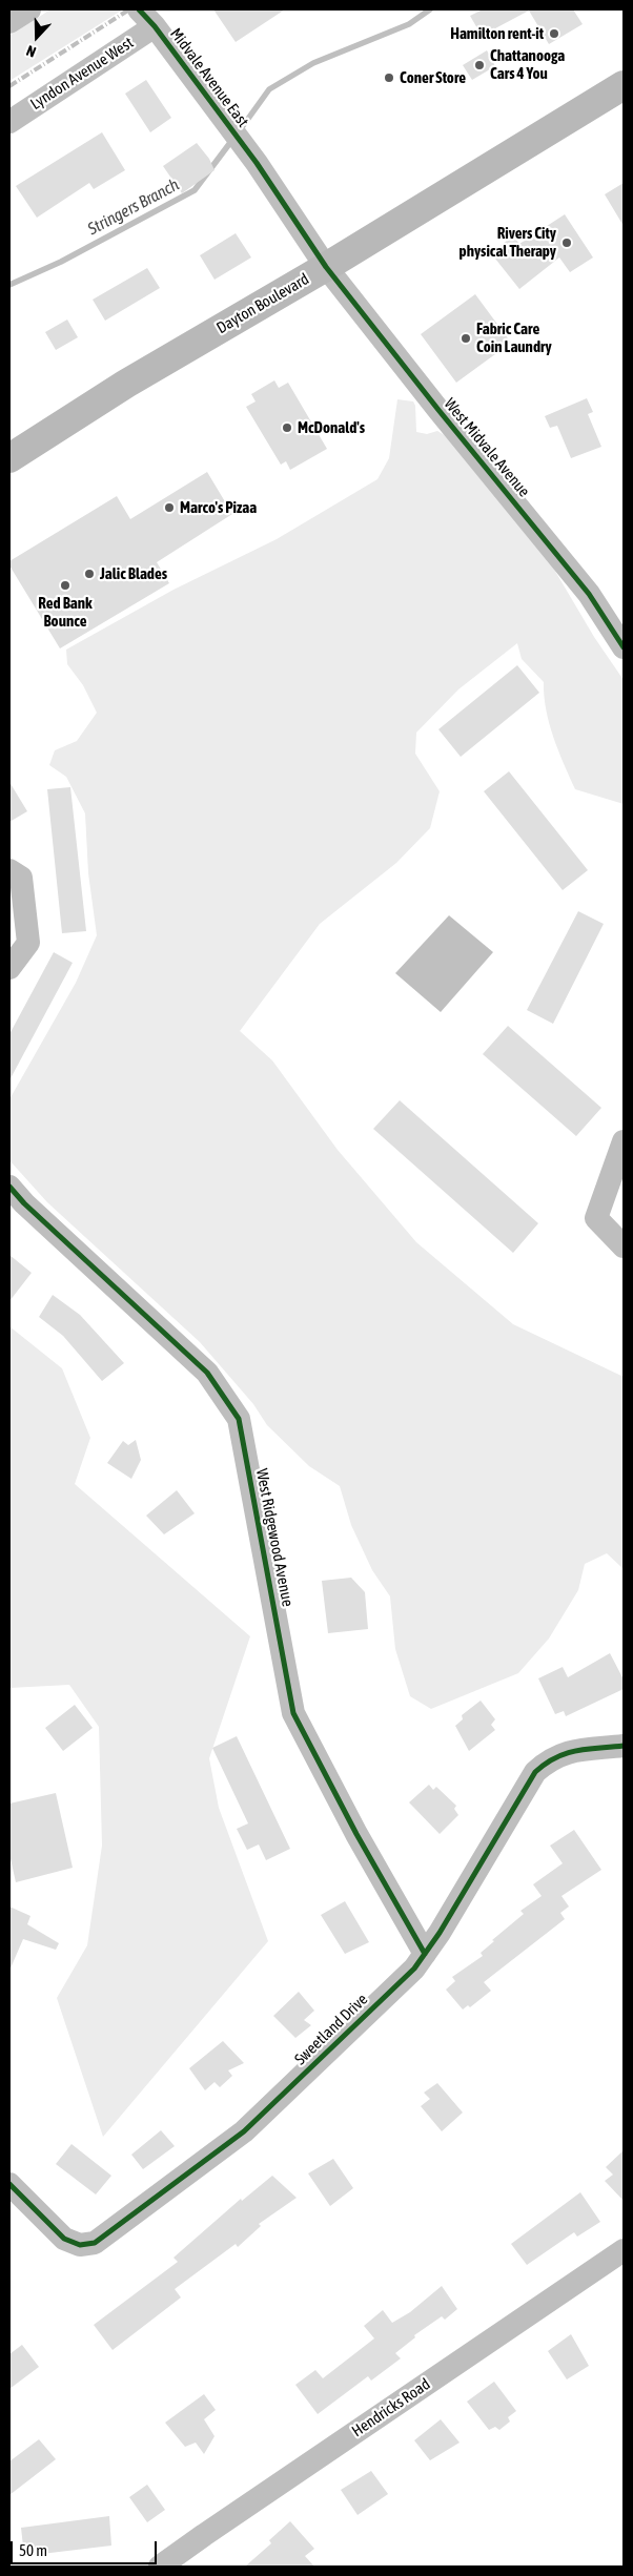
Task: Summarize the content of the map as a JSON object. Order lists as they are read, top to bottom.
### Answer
{
  "streets": {
    "main road": ["Dayton Boulevard"],
    "street": [
      "Lyndon Avenue West",
      "Midvale Avenue East",
      "West Midvale Avenue",
      "West Ridgewood Avenue",
      "Sweetland Drive",
      "Hendricks Road"
    ]
  },
  "crossings": [
    ["Lyndon Avenue West", "Midvale Avenue East"],
    ["Midvale Avenue East", "Dayton Boulevard"],
    ["Midvale Avenue East", "West Midvale Avenue"],
    ["Dayton Boulevard", "West Midvale Avenue"],
    ["West Ridgewood Avenue", "Sweetland Drive"]
  ],
  "water": ["Stringers Branch"],
  "places": [
    "Hamilton rent-it",
    "Chattanooga Cars 4 You",
    "Coner Store",
    "Rivers City physical Therapy",
    "Fabric Care Coin Laundry",
    "McDonald's",
    "Marco's Pizaa",
    "Jalic Blades",
    "Red Bank Bounce"
  ],
  "scale_bar": "50 m",
  "north": "bottom"
}
